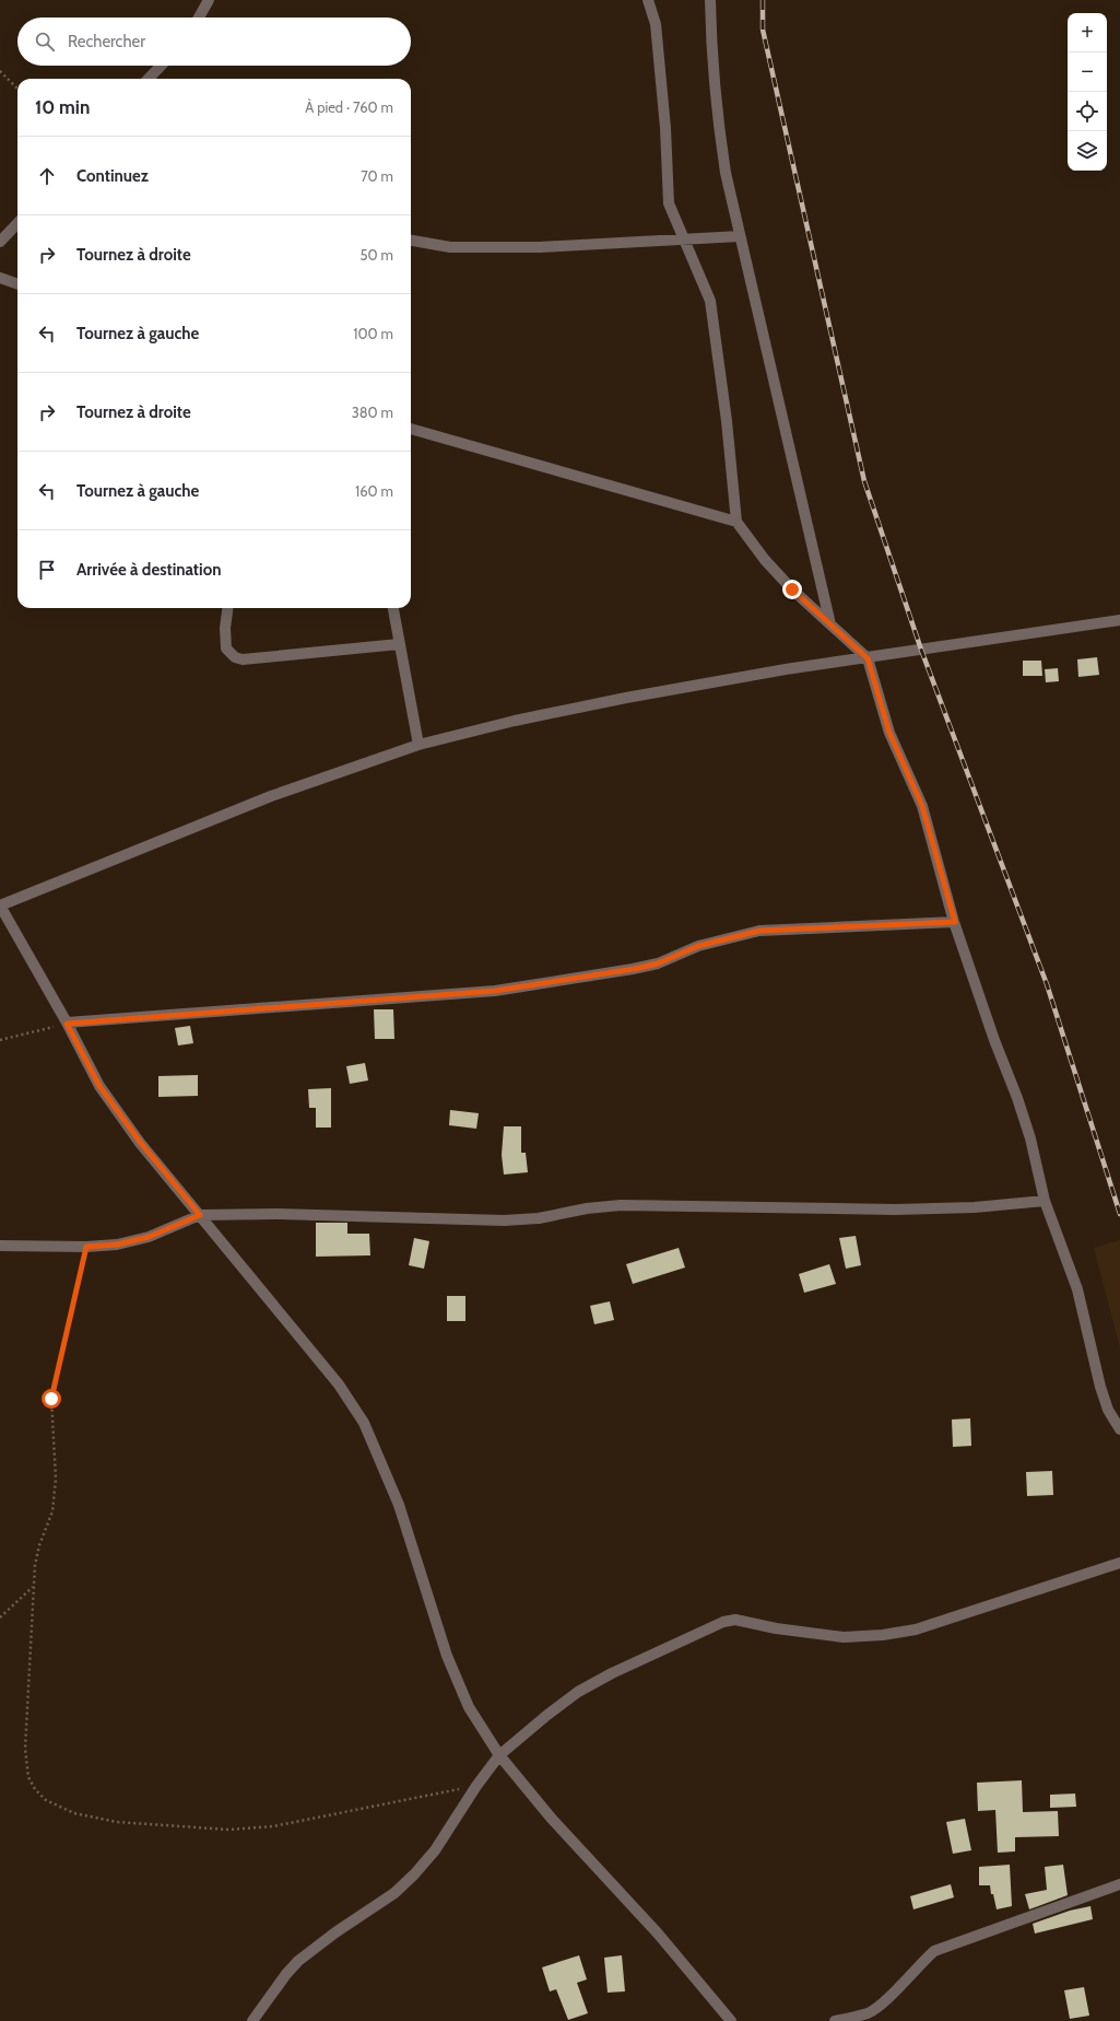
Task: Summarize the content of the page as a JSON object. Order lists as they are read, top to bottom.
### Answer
{
  "page": {
    "map_buttons": ["+", "−"],
    "search": "Rechercher",
    "heading": ["10 min", "À pied · 760 m"],
    "list": [
      ["Continuez", "70 m"],
      ["Tournez à droite", "50 m"],
      ["Tournez à gauche", "100 m"],
      ["Tournez à droite", "380 m"],
      ["Tournez à gauche", "160 m"],
      "Arrivée à destination"
    ]
  }
}
